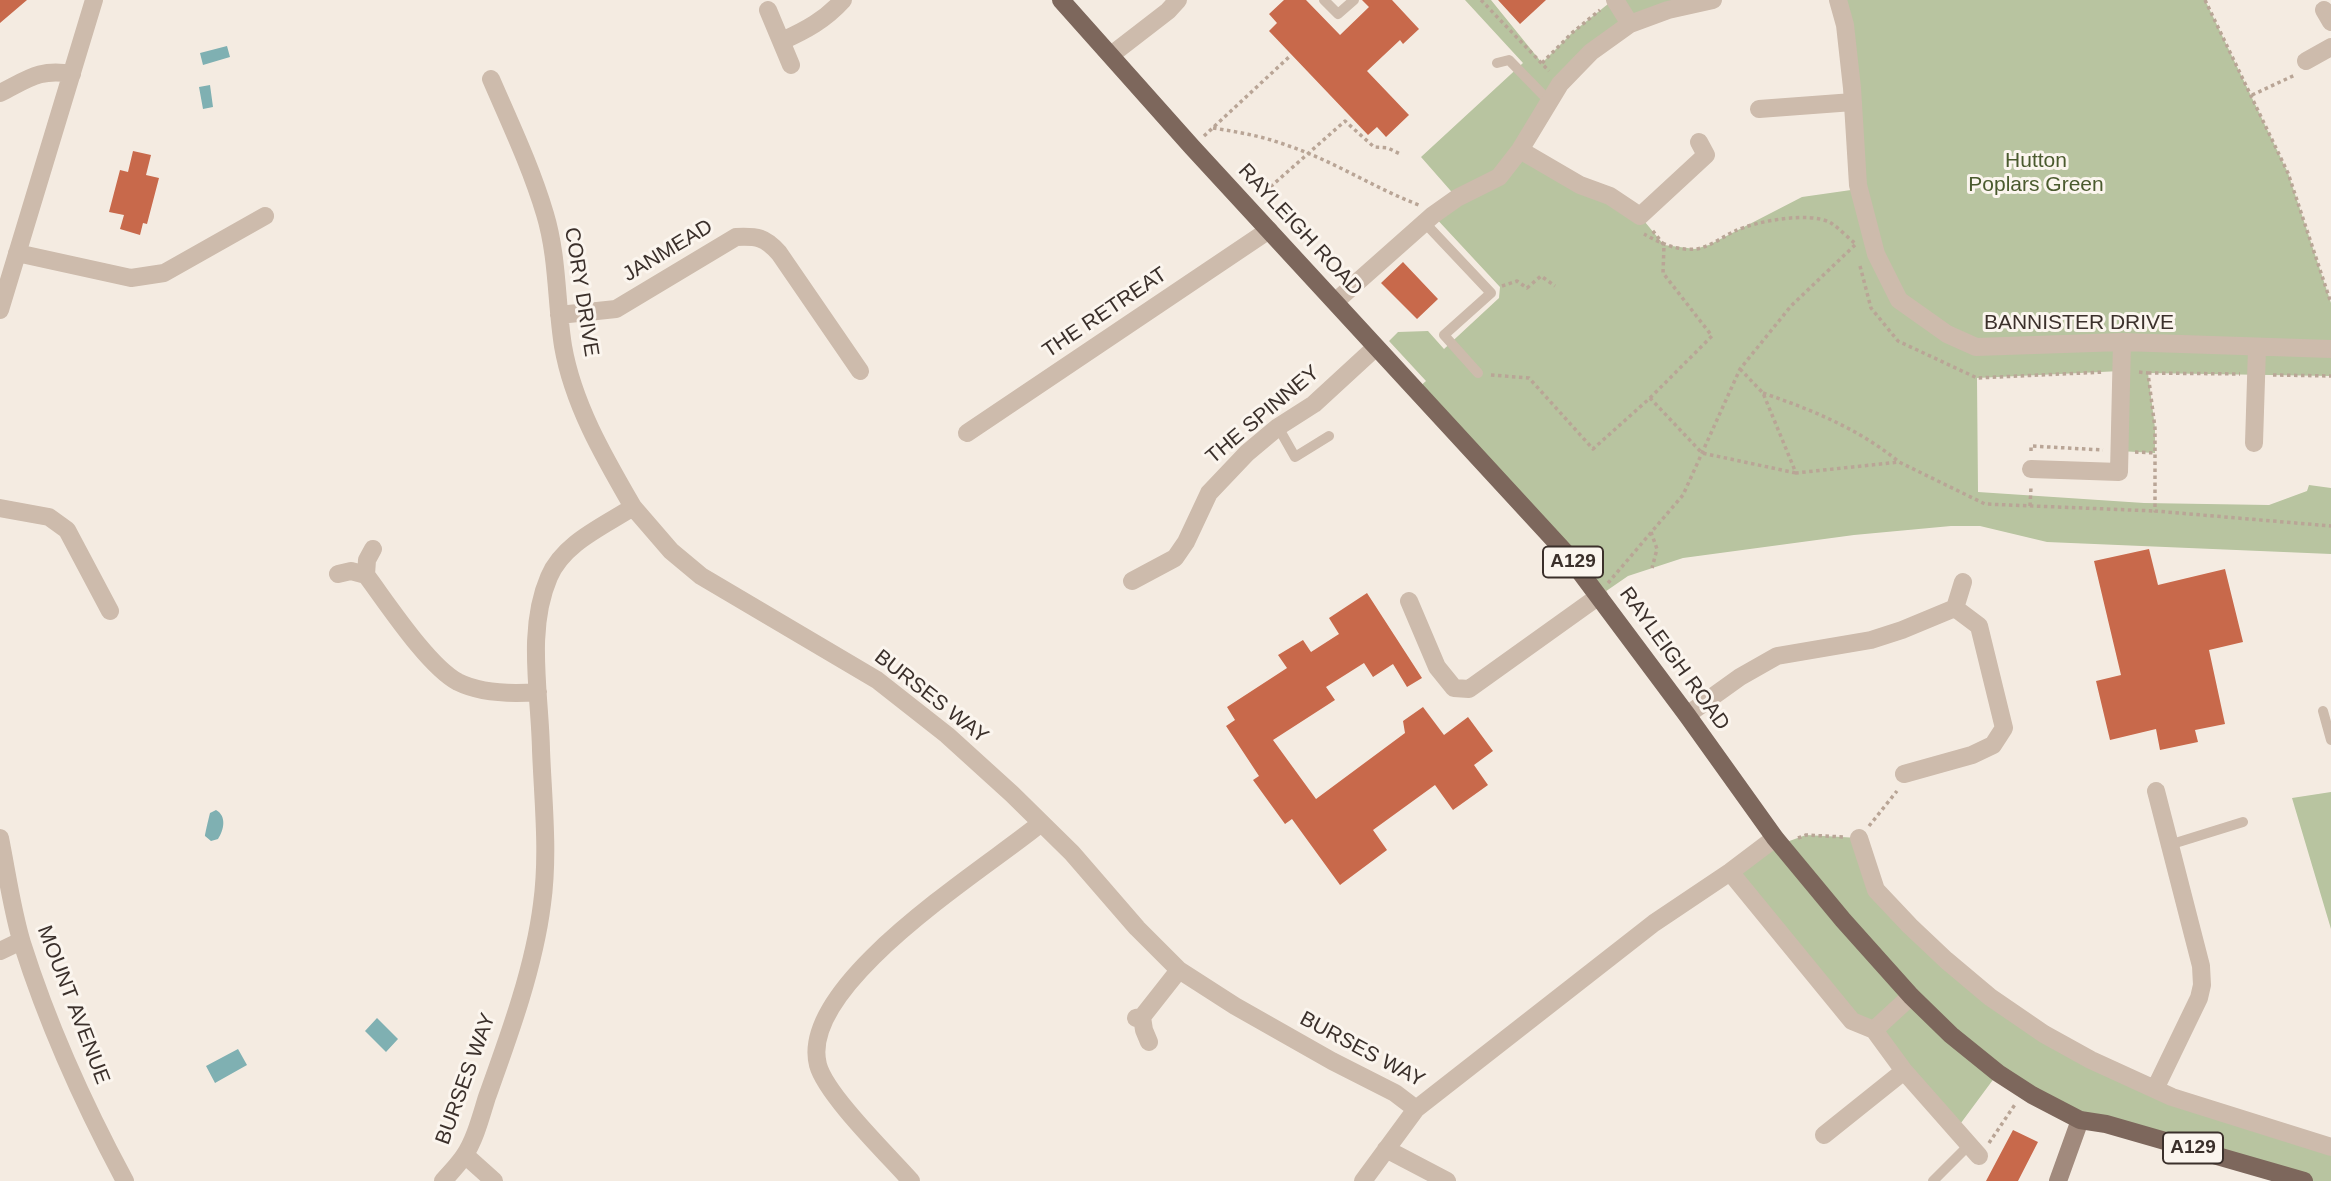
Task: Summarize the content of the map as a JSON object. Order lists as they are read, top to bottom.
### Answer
{
  "streets": {
    "main road": ["RAYLEIGH ROAD", "A129"],
    "street": [
      "JANMEAD",
      "CORY DRIVE",
      "THE RETREAT",
      "BANNISTER DRIVE",
      "THE SPINNEY",
      "BURSES WAY",
      "MOUNT AVENUE"
    ]
  },
  "crossings": [
    ["RAYLEIGH ROAD", "THE RETREAT"],
    ["RAYLEIGH ROAD", "THE SPINNEY"],
    ["RAYLEIGH ROAD", "BURSES WAY"],
    ["JANMEAD", "CORY DRIVE"],
    ["CORY DRIVE", "BURSES WAY"]
  ],
  "parks": ["Hutton Poplars Green"]
}
